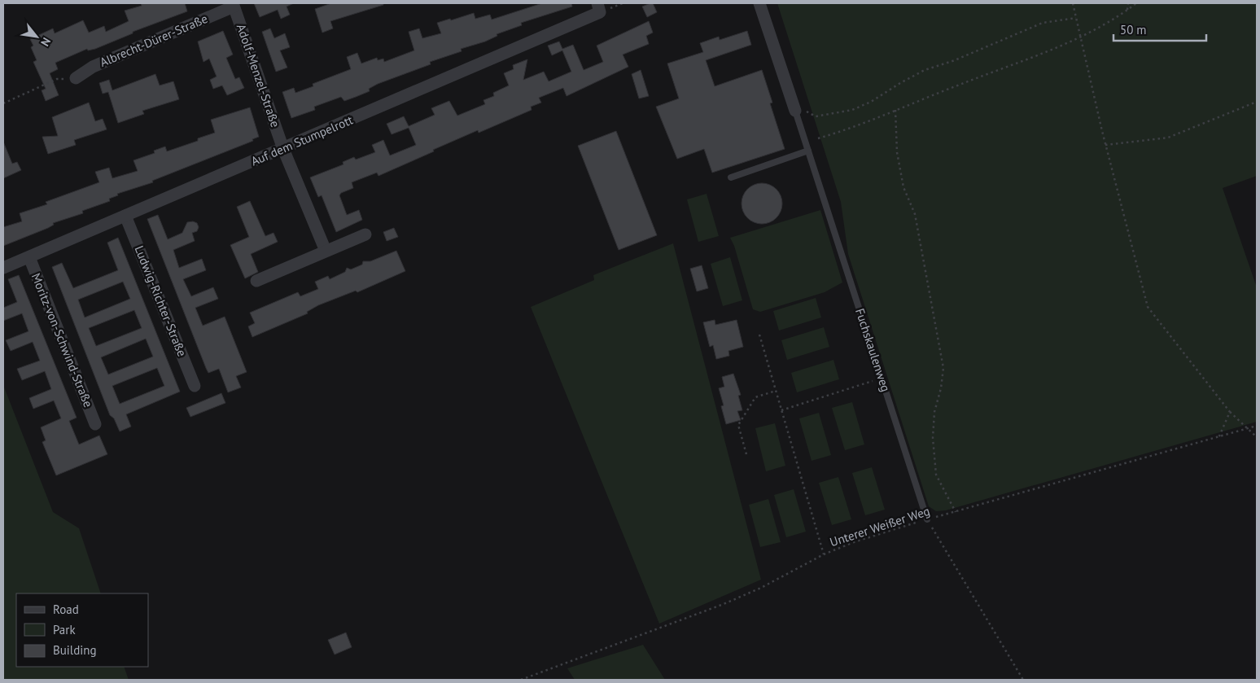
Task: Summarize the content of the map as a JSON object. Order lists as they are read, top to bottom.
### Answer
{
  "streets": {
    "street": [
      "Albrecht-Dürer-Straße",
      "Adolf-Menzel-Straße",
      "Auf dem Stumpelrott",
      "Ludwig-Richter-Straße",
      "Moritz-von-Schwind-Straße",
      "Fuchskaulenweg"
    ],
    "path": ["Unterer Weißer Weg"]
  },
  "crossings": [
    ["Albrecht-Dürer-Straße", "Adolf-Menzel-Straße"],
    ["Adolf-Menzel-Straße", "Auf dem Stumpelrott"],
    ["Auf dem Stumpelrott", "Ludwig-Richter-Straße"],
    ["Auf dem Stumpelrott", "Moritz-von-Schwind-Straße"],
    ["Fuchskaulenweg", "Unterer Weißer Weg"]
  ],
  "legend": ["Road", "Park", "Building"],
  "scale_bar": "50 m",
  "north": "bottom right"
}
